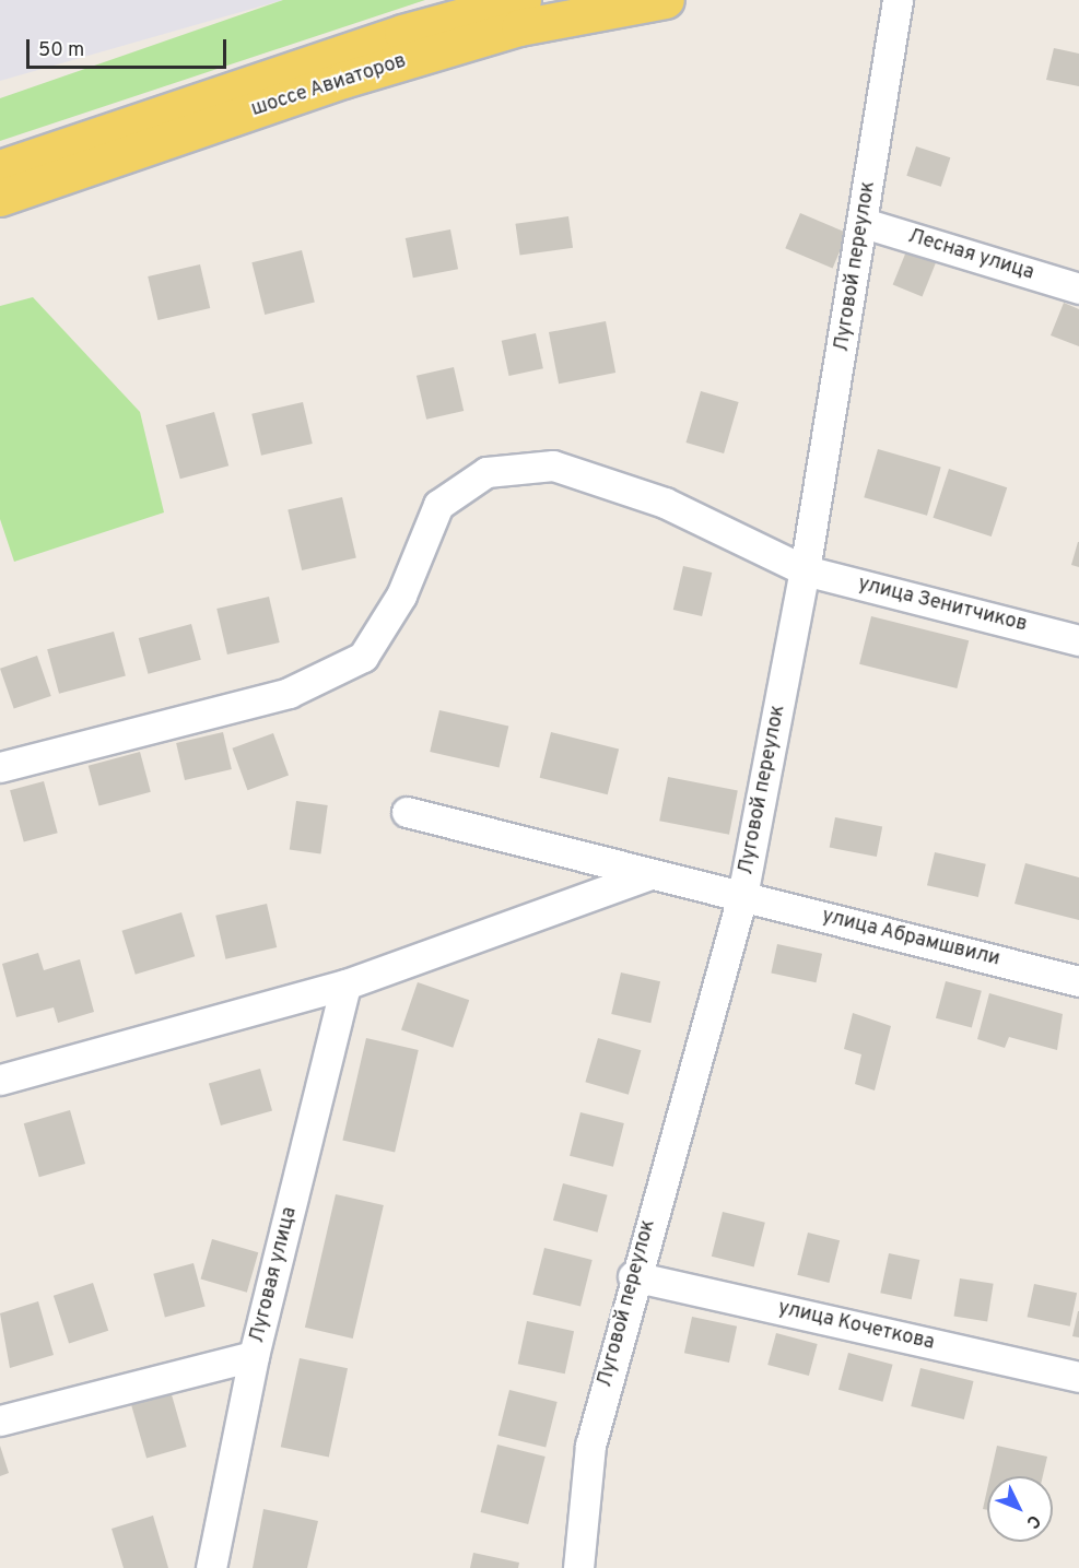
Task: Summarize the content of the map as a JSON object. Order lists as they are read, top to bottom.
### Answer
{
  "streets": {
    "main road": ["шоссе Авиаторов"],
    "street": [
      "Лесная улица",
      "Луговой переулок",
      "улица Зенитчиков",
      "улица Абрамшвили",
      "Луговая улица",
      "улица Кочеткова"
    ]
  },
  "crossings": [
    ["Лесная улица", "Луговой переулок"],
    ["Луговой переулок", "улица Зенитчиков"],
    ["Луговой переулок", "улица Абрамшвили"],
    ["Луговой переулок", "улица Кочеткова"]
  ],
  "scale_bar": "50 m",
  "north": "bottom right"
}
